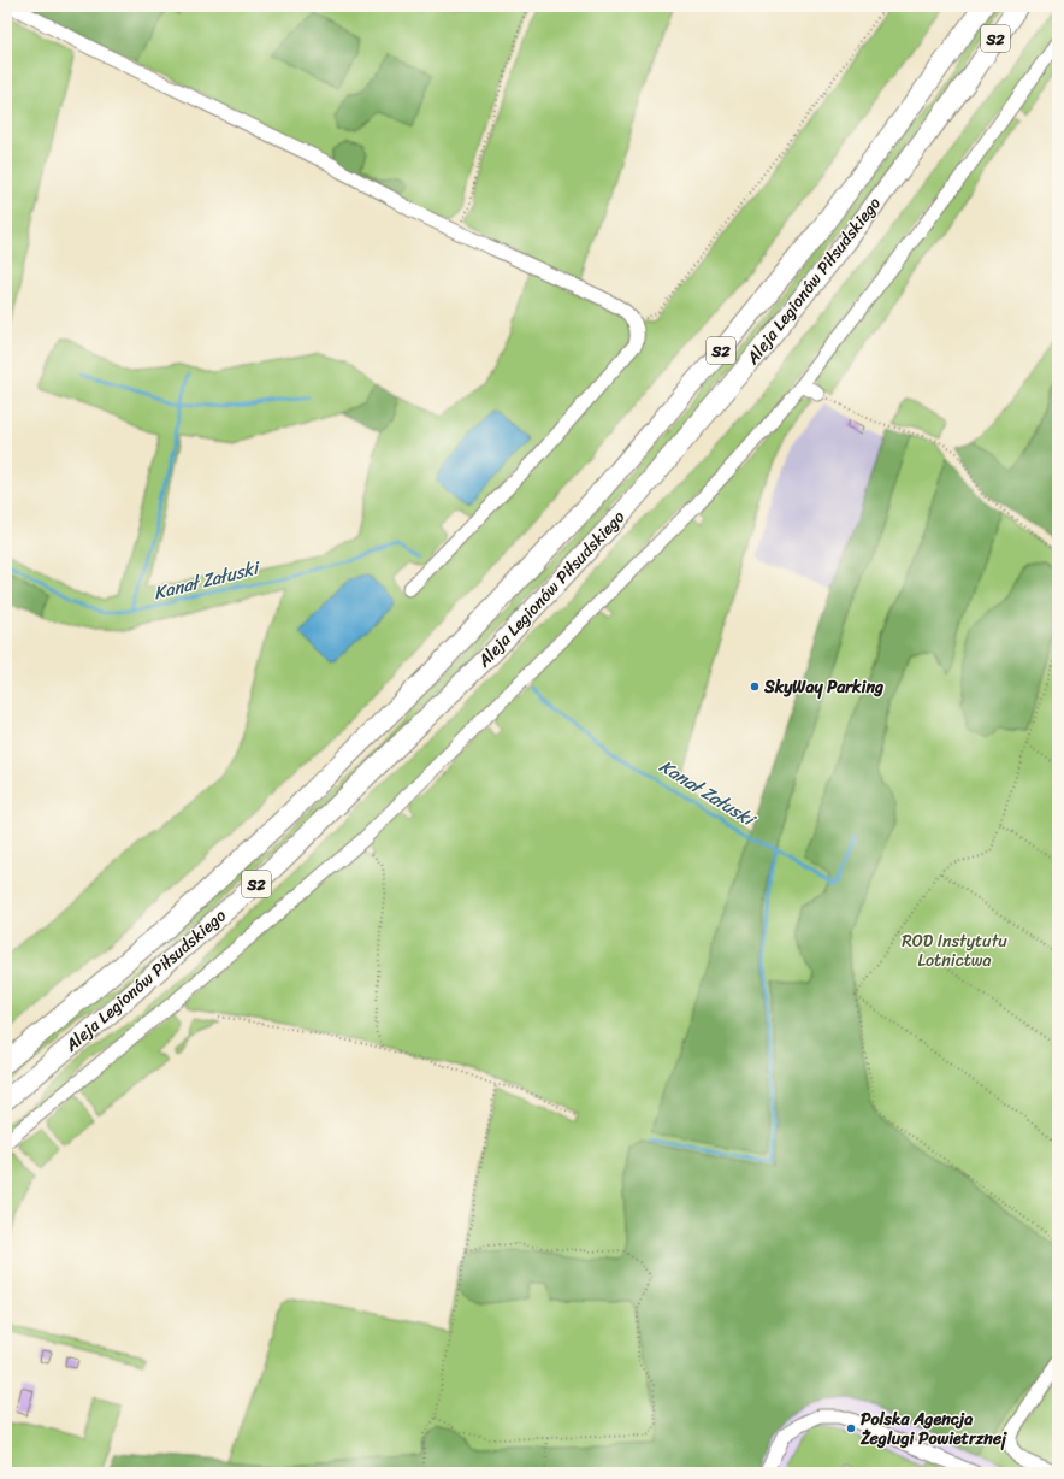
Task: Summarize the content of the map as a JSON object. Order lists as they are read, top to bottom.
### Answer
{
  "streets": {
    "highway": ["S2", "Aleja Legionów Piłsudskiego"]
  },
  "water": ["Kanał Załuski"],
  "parks": ["ROD Instytutu Lotnictwa"],
  "places": ["SkyWay Parking", "Polska Agencja Żeglugi Powietrznej"]
}
